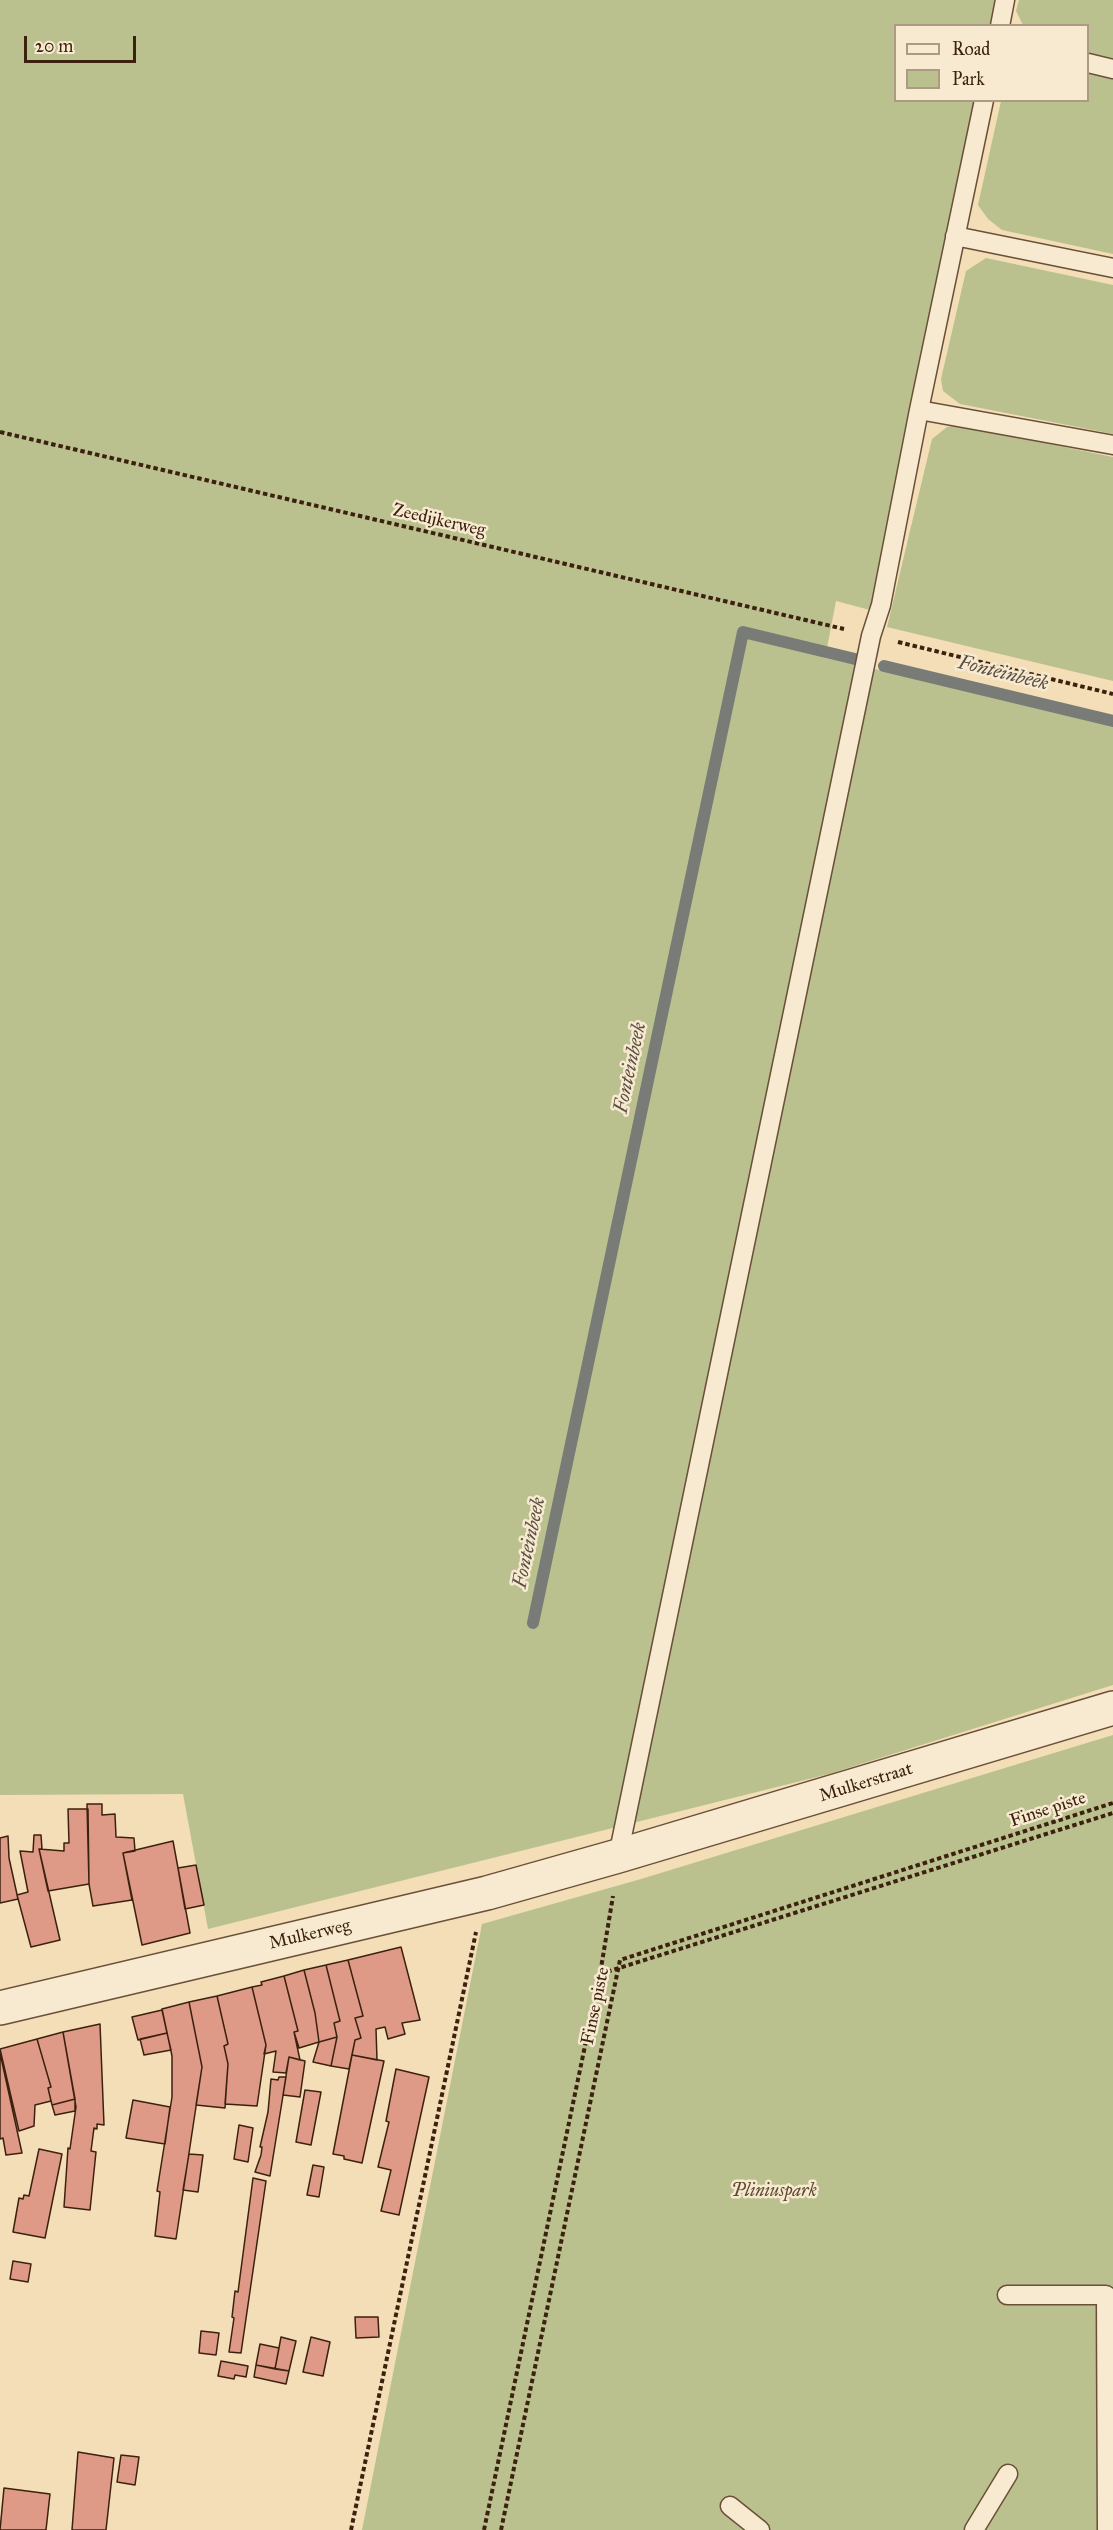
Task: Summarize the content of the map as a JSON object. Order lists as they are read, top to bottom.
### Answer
{
  "streets": {
    "street": ["Mulkerstraat", "Mulkerweg"],
    "path": ["Zeedijkerweg", "Finse piste"]
  },
  "crossings": [
    ["Mulkerstraat", "Mulkerweg"]
  ],
  "water": ["Fonteinbeek"],
  "parks": ["Pliniuspark"],
  "legend": ["Road", "Park"],
  "scale_bar": "20 m"
}
